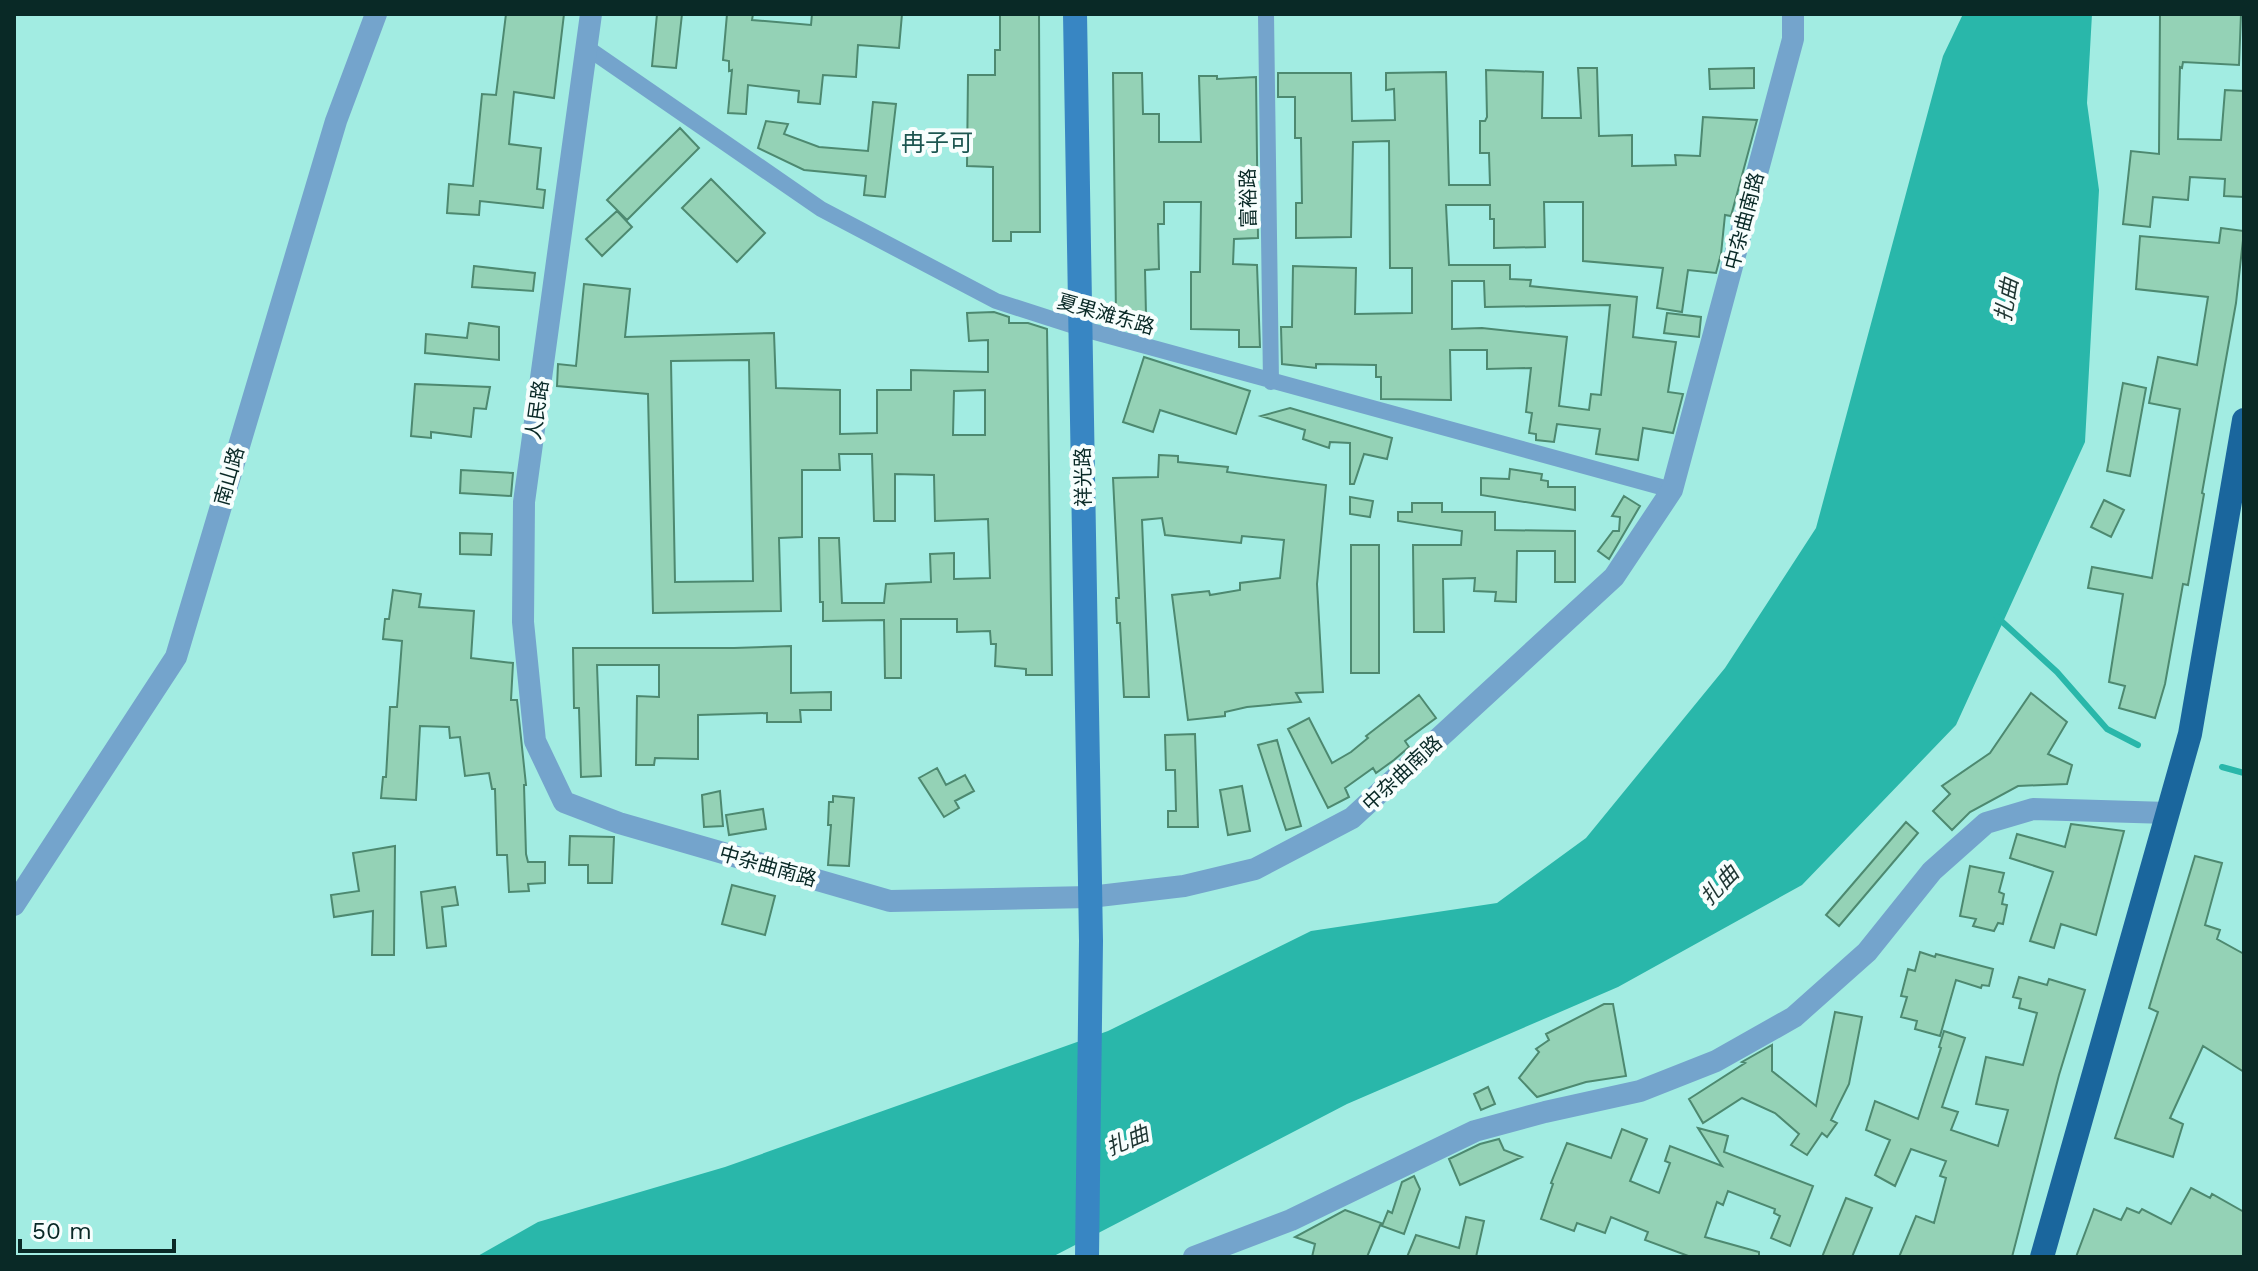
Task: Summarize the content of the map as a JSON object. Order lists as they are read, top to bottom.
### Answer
{
  "streets": {
    "main road": ["祥光路"],
    "street": [
      "富裕路",
      "中杂曲南路",
      "夏果滩东路",
      "人民路",
      "南山路"
    ]
  },
  "crossings": [
    ["富裕路", "夏果滩东路"],
    ["中杂曲南路", "夏果滩东路"],
    ["中杂曲南路", "人民路"],
    ["中杂曲南路", "祥光路"],
    ["夏果滩东路", "人民路"],
    ["夏果滩东路", "祥光路"]
  ],
  "districts": ["冉子可"],
  "water": ["扎曲"],
  "scale_bar": "50 m"
}
